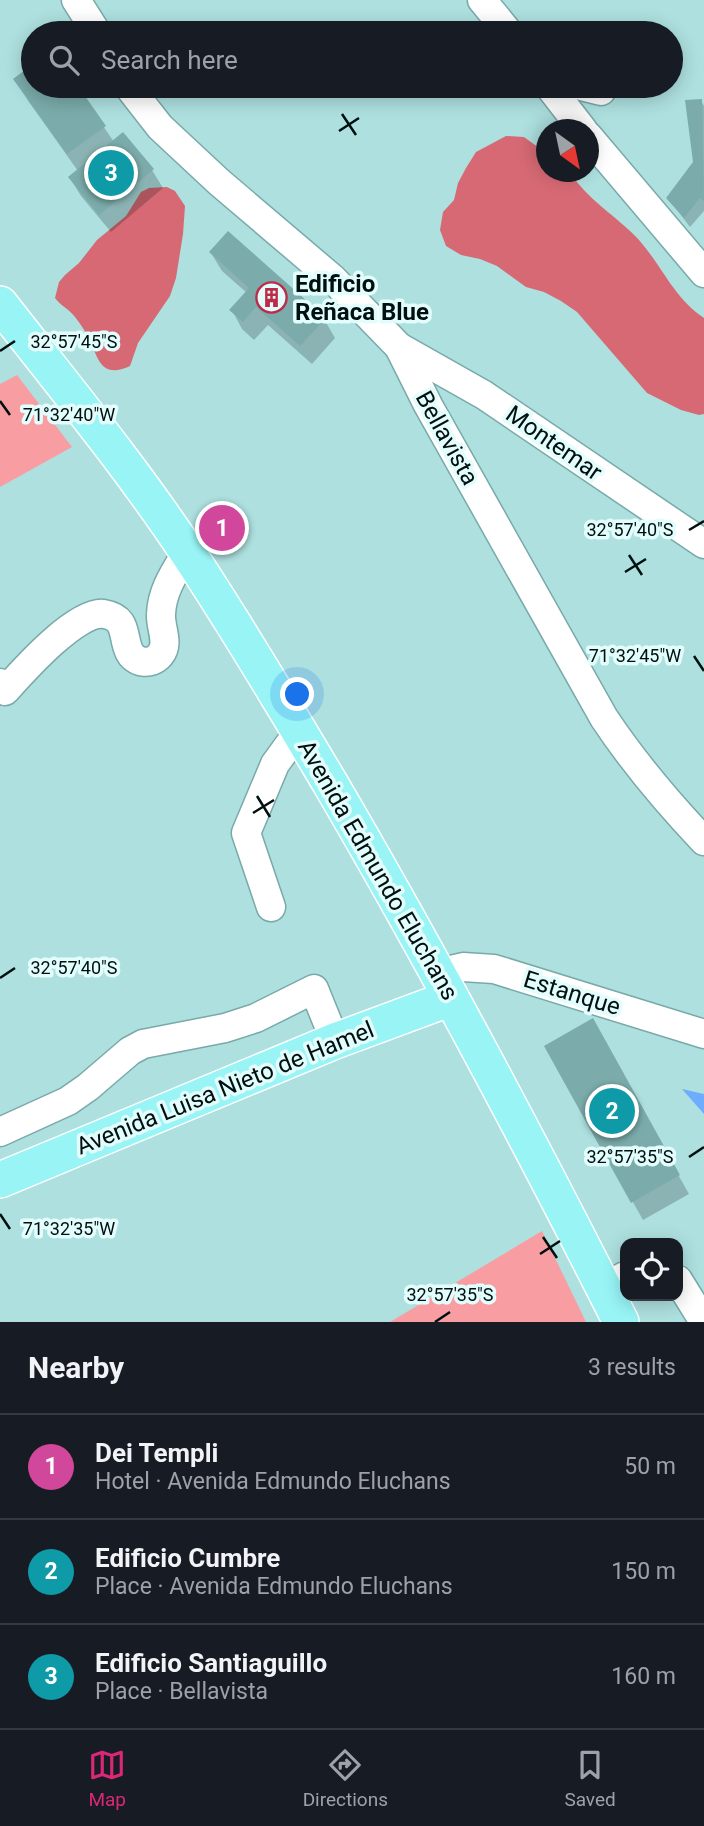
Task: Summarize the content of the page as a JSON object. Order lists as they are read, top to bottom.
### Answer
{
  "streets": {
    "main road": ["Avenida Edmundo Eluchans", "Avenida Luisa Nieto de Hamel"],
    "street": ["Bellavista", "Montemar", "Estanque"]
  },
  "crossings": [
    ["Bellavista", "Montemar"],
    ["Avenida Edmundo Eluchans", "Estanque"],
    ["Avenida Edmundo Eluchans", "Avenida Luisa Nieto de Hamel"],
    ["Estanque", "Avenida Luisa Nieto de Hamel"]
  ],
  "places": {
    "building": ["Edificio Reñaca Blue"]
  },
  "north": "bottom right",
  "page": {
    "search": "Search here",
    "pins": ["3", "1", "2"],
    "heading": ["Nearby", "3 results"],
    "list": [
      {
        "mark": "1",
        "name": "Dei Templi",
        "note": "Hotel · Avenida Edmundo Eluchans",
        "value": "50 m"
      },
      {
        "mark": "2",
        "name": "Edificio Cumbre",
        "note": "Place · Avenida Edmundo Eluchans",
        "value": "150 m"
      },
      {
        "mark": "3",
        "name": "Edificio Santiaguillo",
        "note": "Place · Bellavista",
        "value": "160 m"
      }
    ],
    "nav": ["Map", "Directions", "Saved"]
  },
  "coordinates": [
    "32°57'45\"S",
    "71°32'40\"W",
    "32°57'40\"S",
    "71°32'45\"W",
    "32°57'35\"S",
    "71°32'35\"W"
  ]
}
